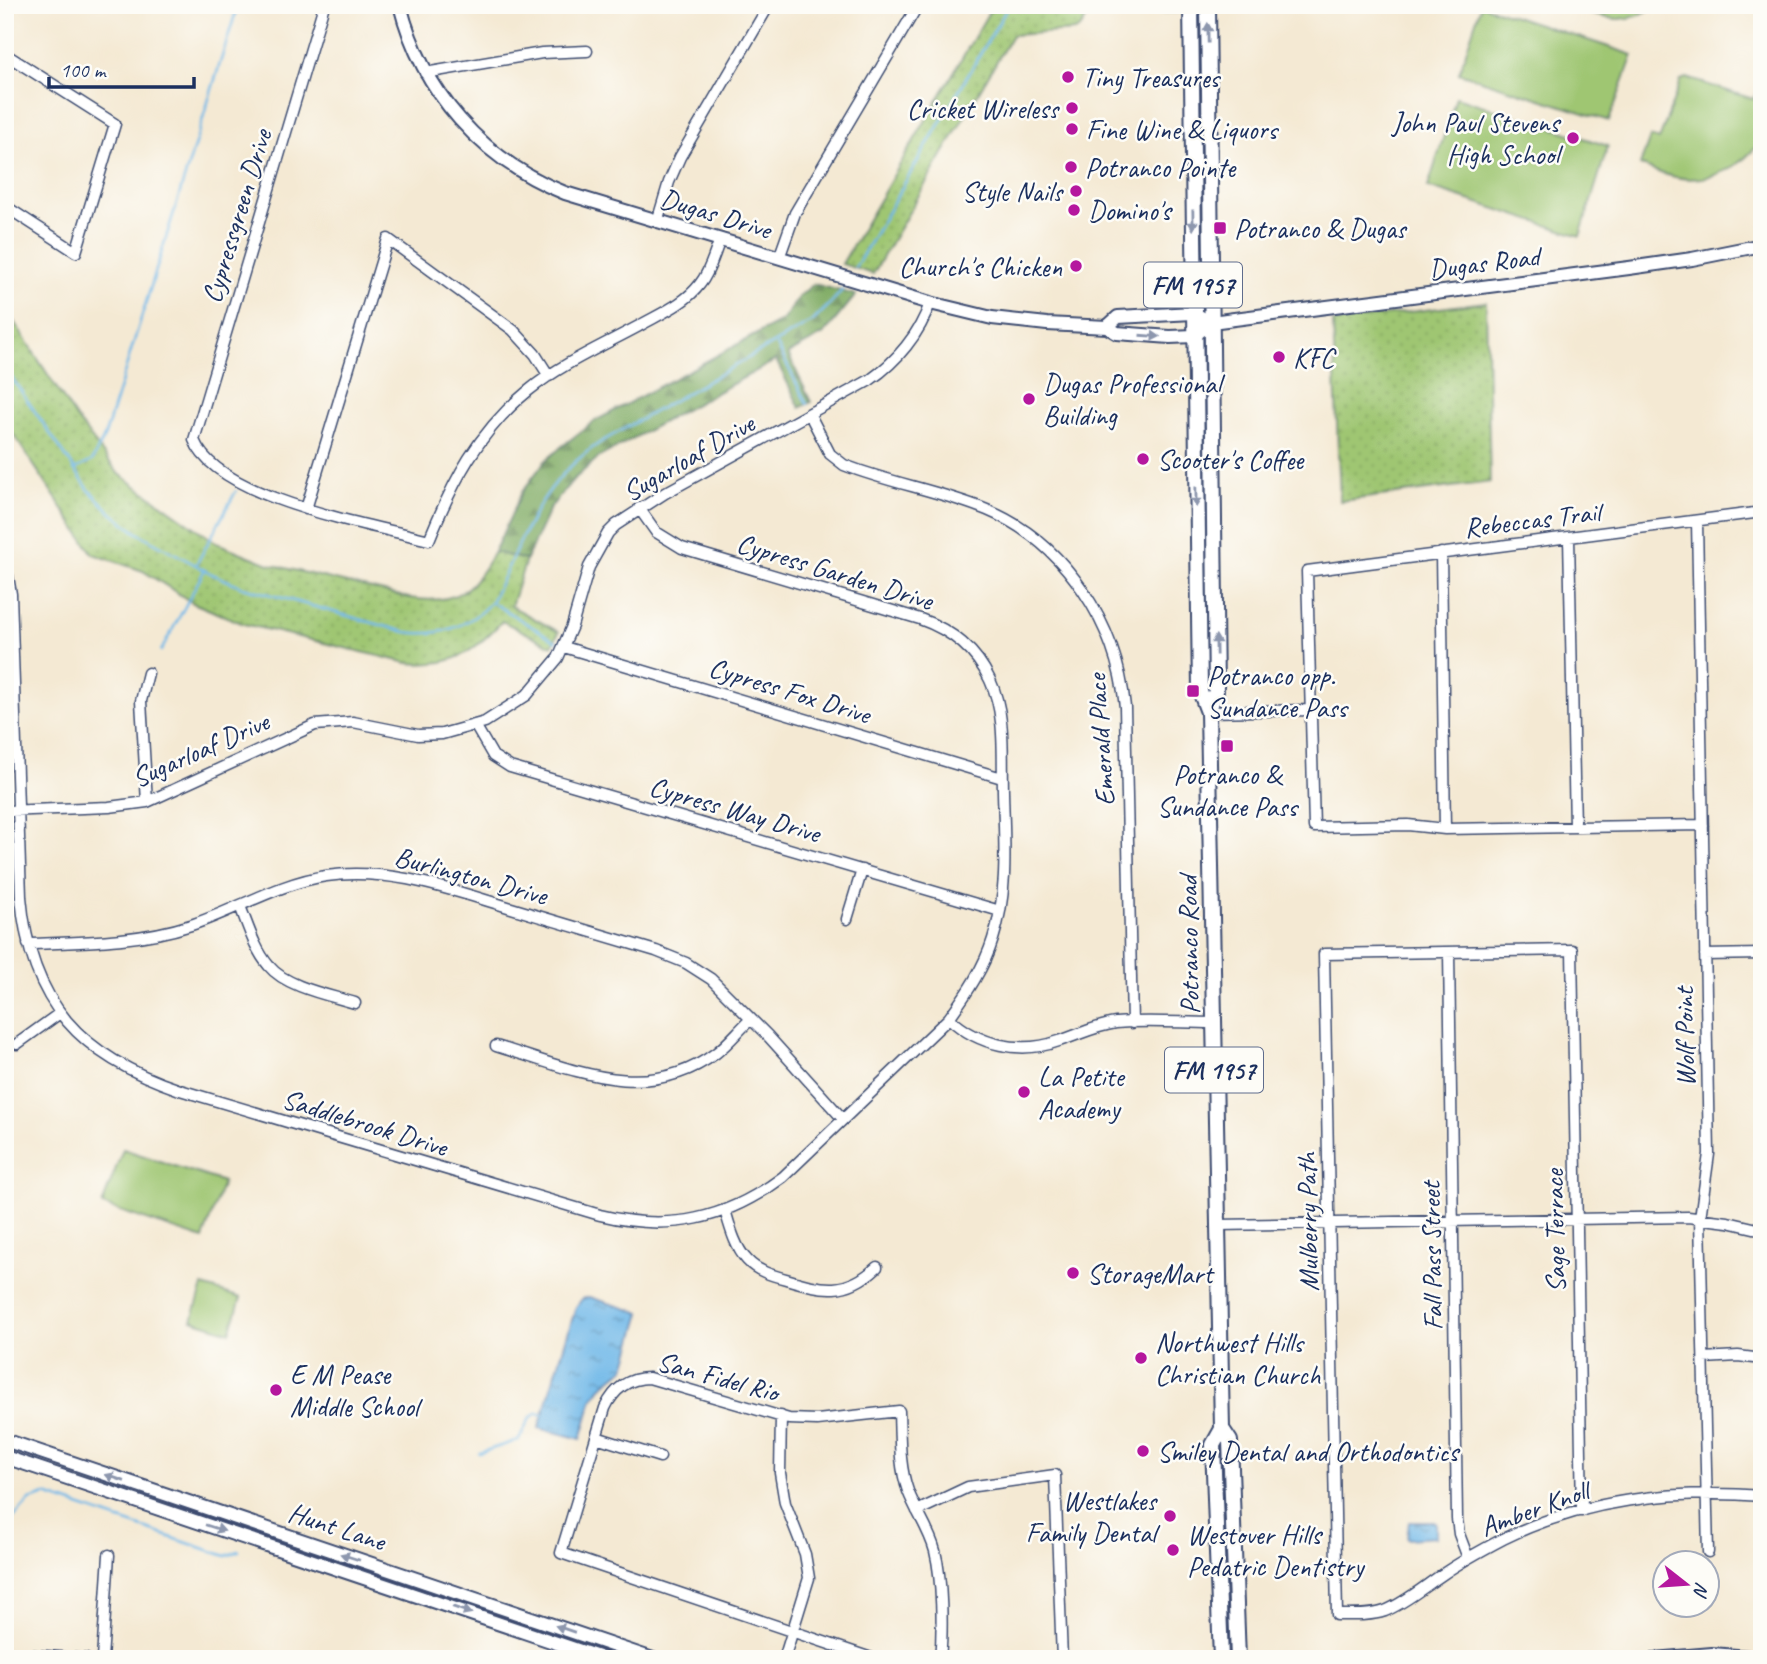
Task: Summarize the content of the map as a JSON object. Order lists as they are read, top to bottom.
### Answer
{
  "streets": {
    "main road": ["FM 1957", "Potranco Road"],
    "street": [
      "Dugas Drive",
      "Cypressgreen Drive",
      "Dugas Road",
      "Sugarloaf Drive",
      "Rebeccas Trail",
      "Cypress Garden Drive",
      "Cypress Fox Drive",
      "Emerald Place",
      "Cypress Way Drive",
      "Burlington Drive",
      "Wolf Point",
      "Saddlebrook Drive",
      "Mulberry Path",
      "Sage Terrace",
      "Fall Pass Street",
      "San Fidel Rio",
      "Amber Knoll",
      "Hunt Lane"
    ]
  },
  "crossings": [
    ["Dugas Drive", "Dugas Road"],
    ["Dugas Drive", "Sugarloaf Drive"],
    ["Dugas Drive", "Potranco Road"],
    ["Dugas Road", "Potranco Road"],
    ["Sugarloaf Drive", "Cypress Garden Drive"],
    ["Sugarloaf Drive", "Cypress Fox Drive"],
    ["Sugarloaf Drive", "Emerald Place"],
    ["Sugarloaf Drive", "Cypress Way Drive"],
    ["Sugarloaf Drive", "Saddlebrook Drive"],
    ["Rebeccas Trail", "Wolf Point"],
    ["Cypress Garden Drive", "Cypress Fox Drive"],
    ["Cypress Garden Drive", "Cypress Way Drive"],
    ["Cypress Garden Drive", "Saddlebrook Drive"],
    ["Cypress Way Drive", "Saddlebrook Drive"],
    ["Burlington Drive", "Saddlebrook Drive"],
    ["Wolf Point", "Amber Knoll"],
    ["Mulberry Path", "Sage Terrace"],
    ["Mulberry Path", "Fall Pass Street"],
    ["Mulberry Path", "Amber Knoll"],
    ["Sage Terrace", "Fall Pass Street"],
    ["Sage Terrace", "Amber Knoll"],
    ["Fall Pass Street", "Amber Knoll"]
  ],
  "places": {
    "other": [
      "Tiny Treasures",
      "Cricket Wireless",
      "Fine Wine & Liquors",
      "John Paul Stevens High School",
      "Potranco Pointe",
      "Style Nails",
      "Domino's",
      "Church's Chicken",
      "KFC",
      "Dugas Professional Building",
      "Scooter's Coffee",
      "La Petite Academy",
      "StorageMart",
      "Northwest Hills Christian Church",
      "E M Pease Middle School",
      "Smiley Dental and Orthodontics",
      "Westlakes Family Dental",
      "Westover Hills Pedatric Dentistry"
    ],
    "transit": ["Potranco & Dugas", "Potranco opp. Sundance Pass", "Potranco & Sundance Pass"]
  },
  "scale_bar": "100 m",
  "north": "right"
}
